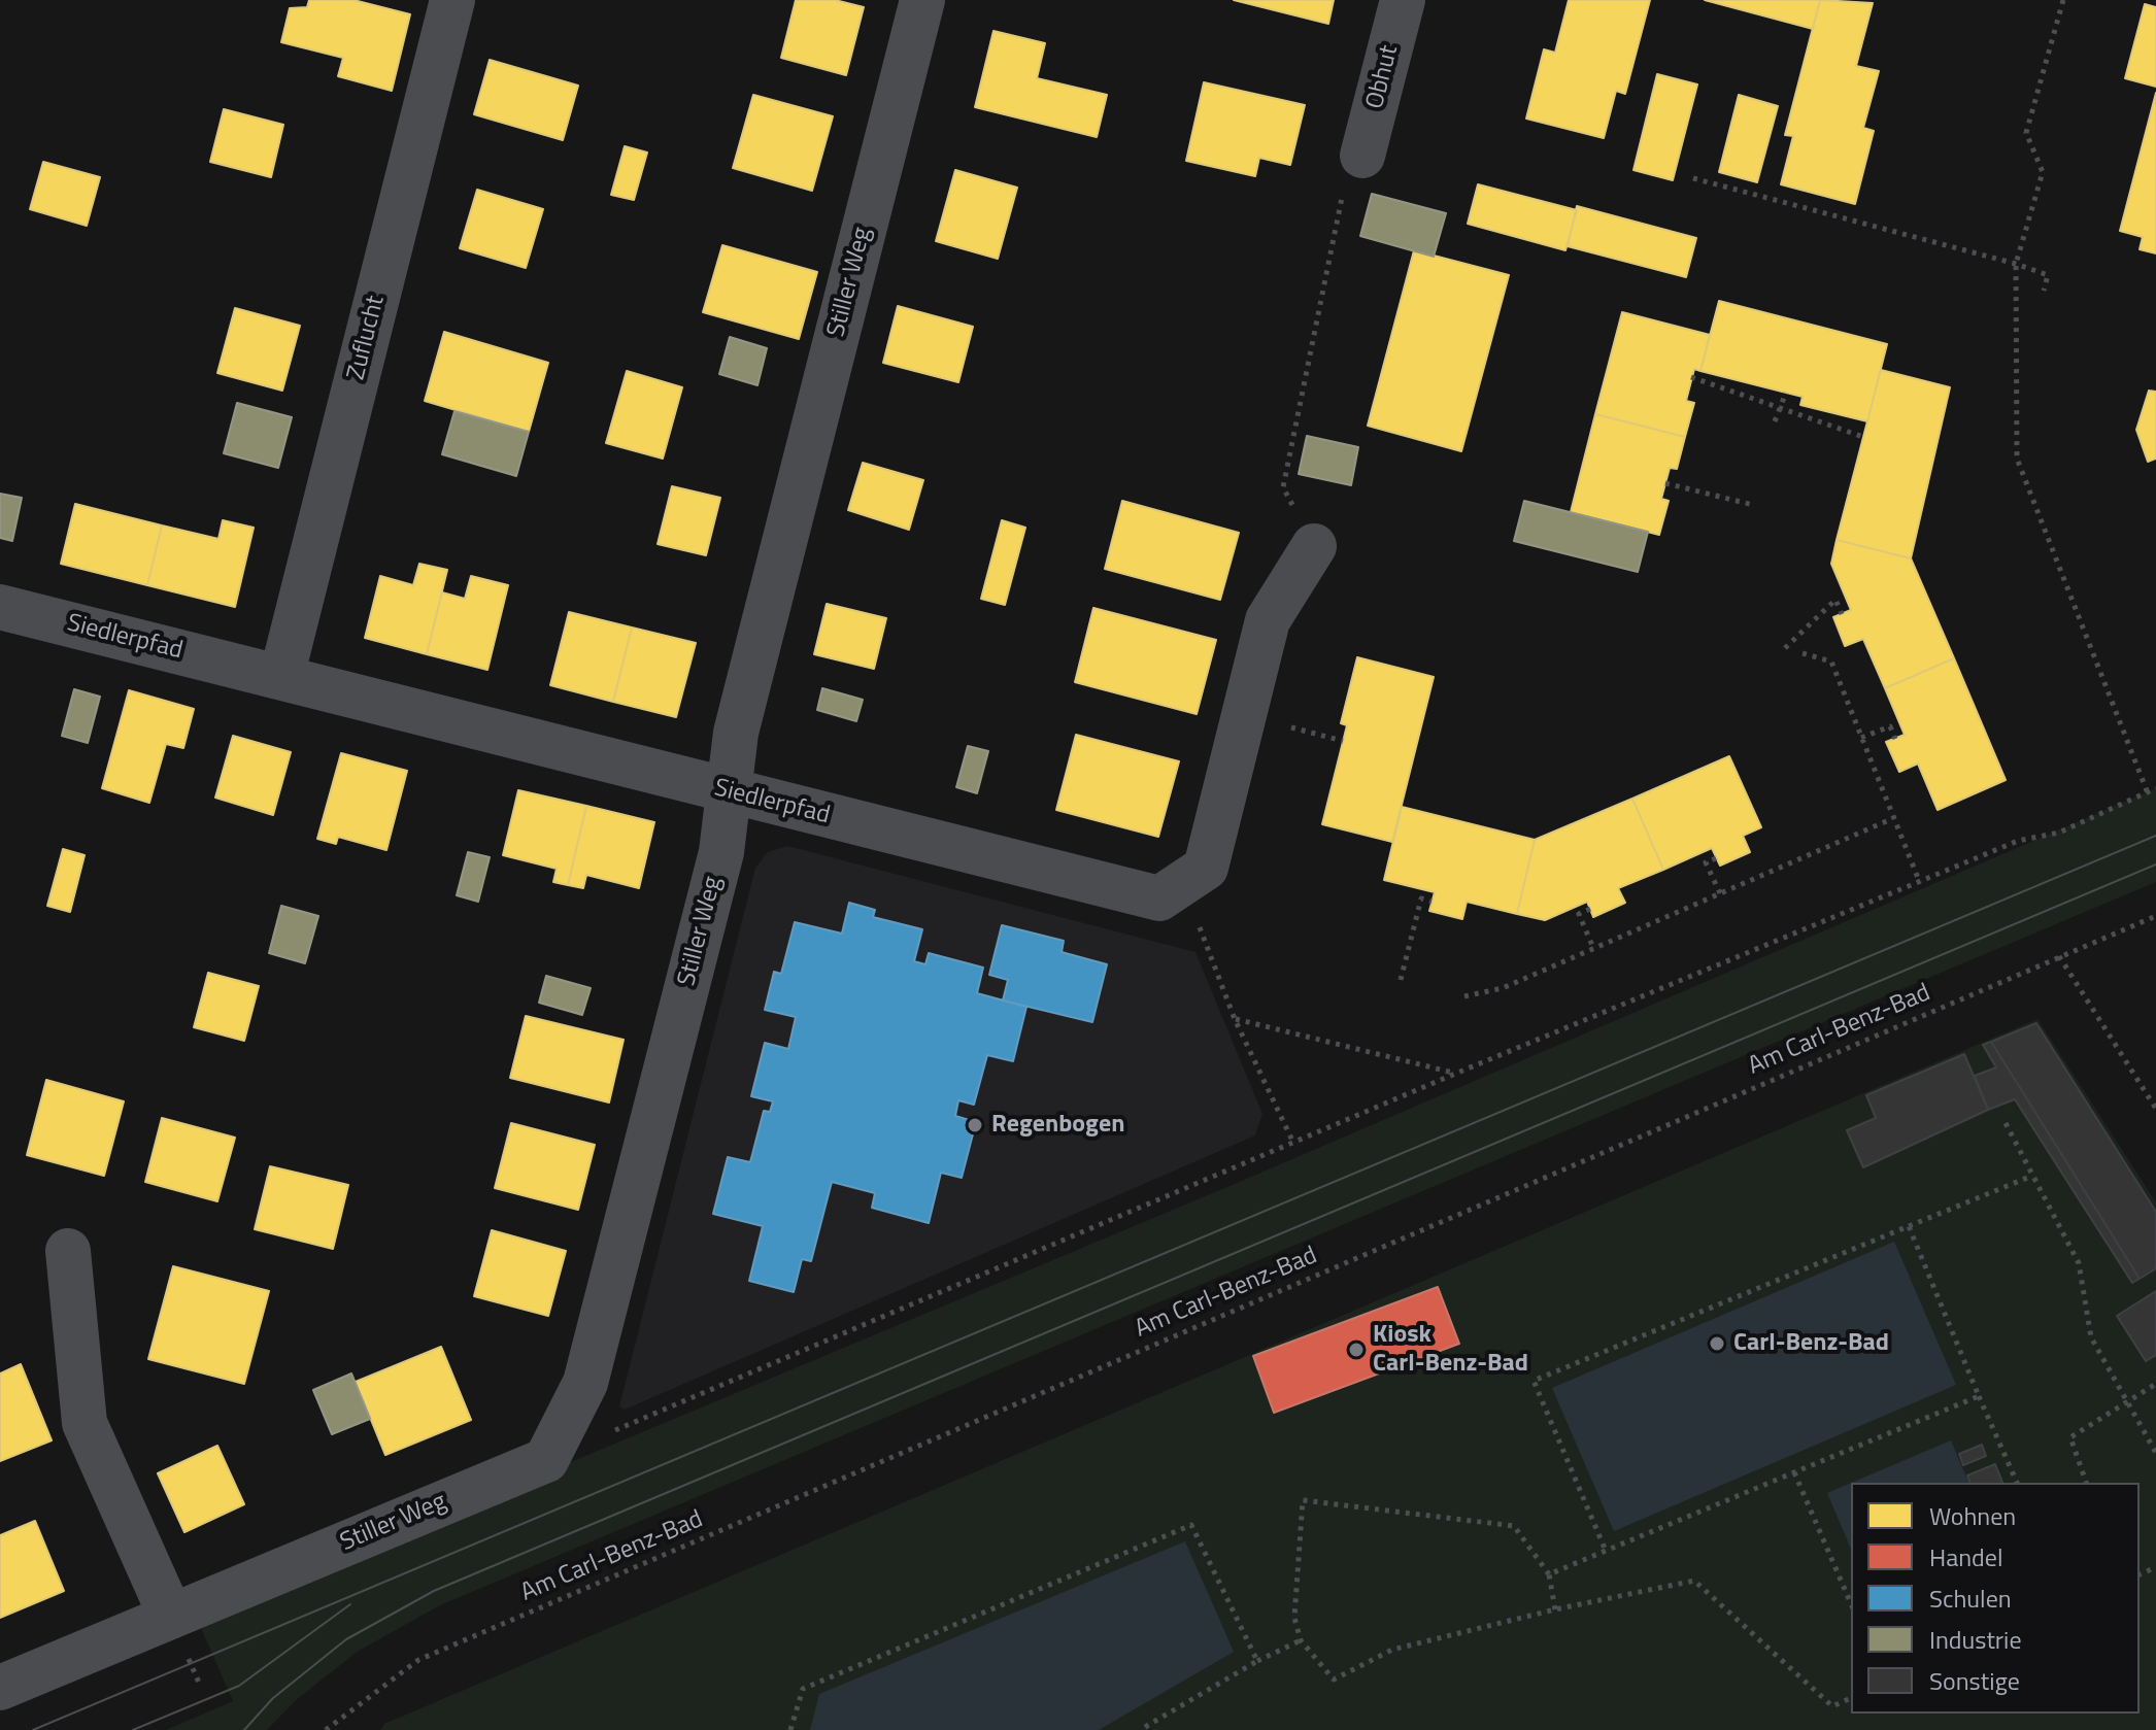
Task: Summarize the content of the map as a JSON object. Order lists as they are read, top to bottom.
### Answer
{
  "streets": {
    "street": [
      "Obhut",
      "Stiller Weg",
      "Zuflucht",
      "Siedlerpfad"
    ],
    "path": ["Am Carl-Benz-Bad"]
  },
  "crossings": [
    ["Stiller Weg", "Siedlerpfad"],
    ["Zuflucht", "Siedlerpfad"]
  ],
  "places": ["Regenbogen", "Carl-Benz-Bad", "Kiosk Carl-Benz-Bad"],
  "legend": [
    "Wohnen",
    "Handel",
    "Schulen",
    "Industrie",
    "Sonstige"
  ]
}
